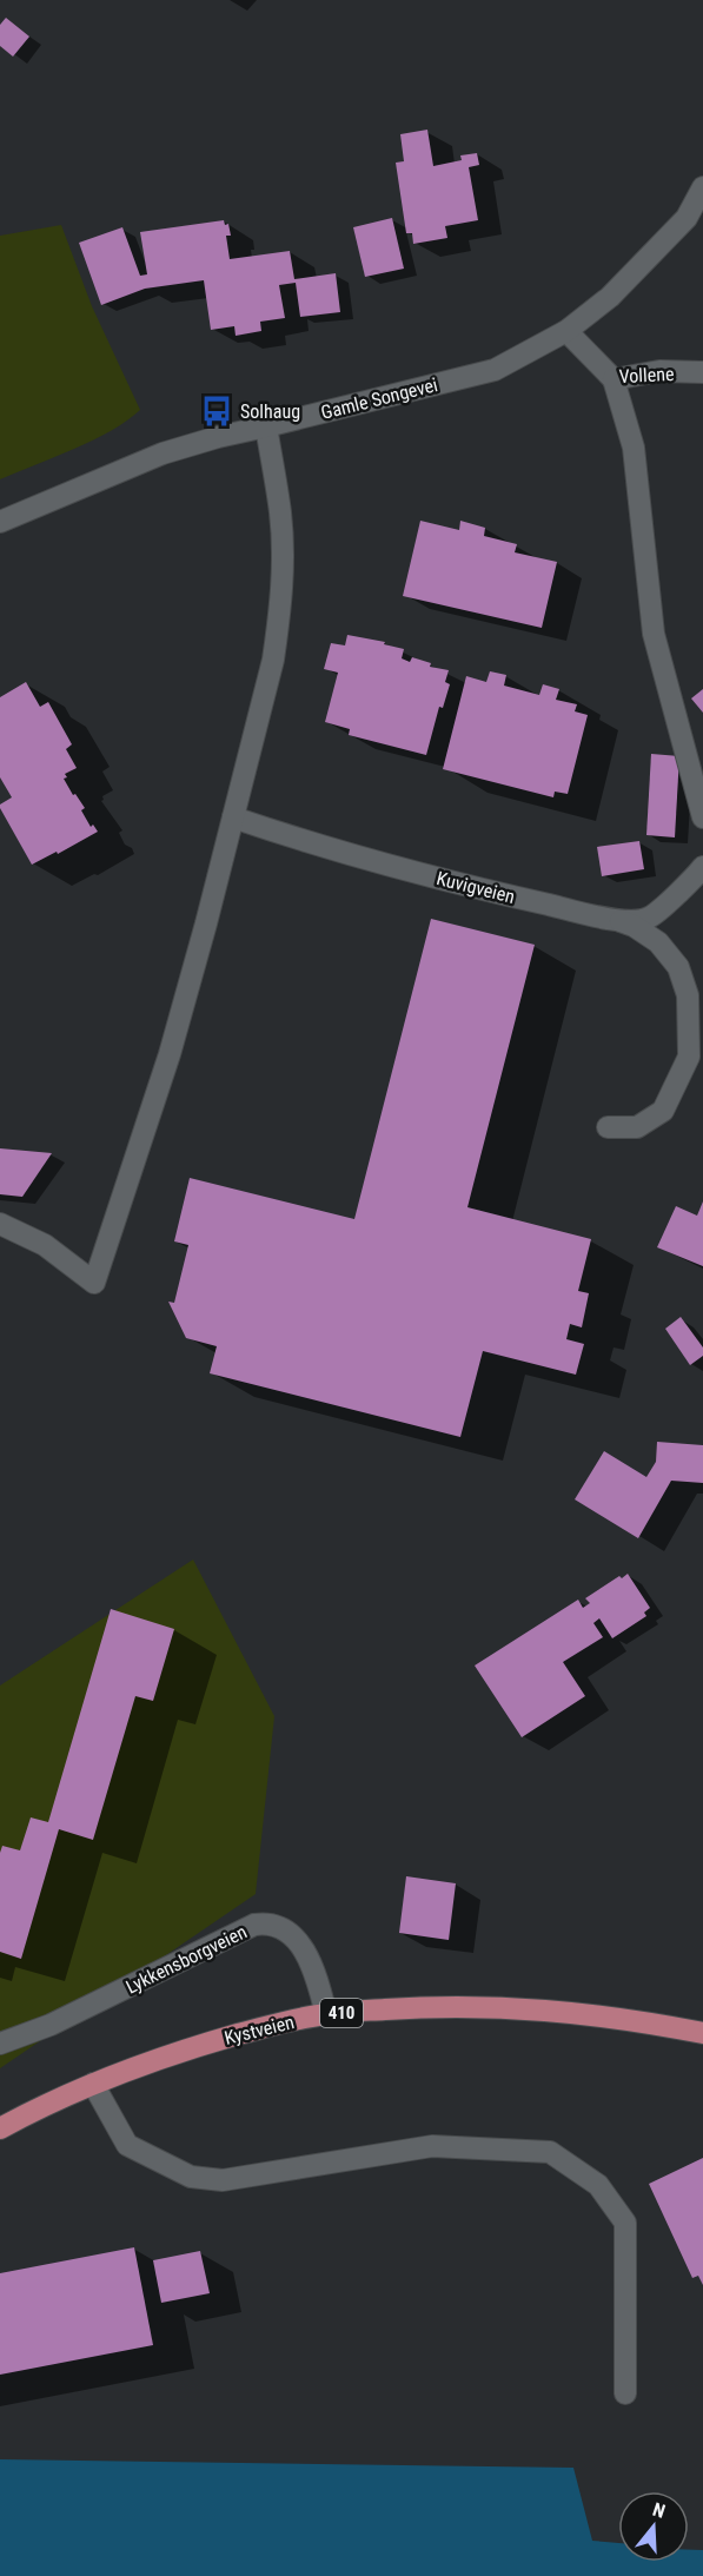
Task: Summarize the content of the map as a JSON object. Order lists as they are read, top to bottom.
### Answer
{
  "streets": {
    "main road": ["410", "Kystveien"],
    "street": [
      "Vollene",
      "Gamle Songevei",
      "Kuvigveien",
      "Lykkensborgveien"
    ]
  },
  "crossings": [
    ["Vollene", "Gamle Songevei"],
    ["Lykkensborgveien", "Kystveien"]
  ],
  "places": {
    "bus stop": ["Solhaug"]
  },
  "north": "top"
}
